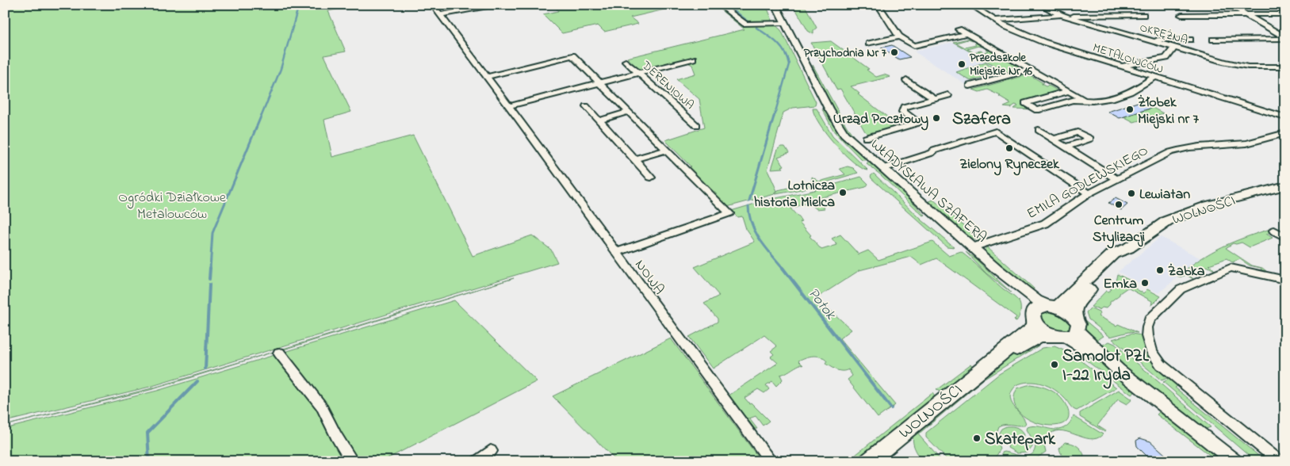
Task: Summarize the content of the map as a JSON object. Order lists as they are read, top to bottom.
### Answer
{
  "streets": {
    "main road": ["WOLNOŚCI"],
    "street": [
      "OKRĘŻNA",
      "METALOWCÓW",
      "DERENIOWA",
      "EMILA GODLEWSKIEGO",
      "WŁADYSŁAWA SZAFERA",
      "NOWA"
    ]
  },
  "crossings": [
    ["EMILA GODLEWSKIEGO", "WŁADYSŁAWA SZAFERA"],
    ["WŁADYSŁAWA SZAFERA", "WOLNOŚCI"]
  ],
  "districts": ["Szafera"],
  "water": ["Potok"],
  "parks": ["Ogródki Działkowe Metalowców"],
  "places": [
    "Przychodnia Nr 7",
    "Przedszkole Miejskie Nr 16",
    "Żłobek Miejski nr 7",
    "Urząd Pocztowy",
    "Zielony Ryneczek",
    "Lotnicza historia Mielca",
    "Lewiatan",
    "Centrum Stylizacji",
    "Żabka",
    "Emka",
    "Samolot PZL I-22 Iryda",
    "Skatepark"
  ]
}
